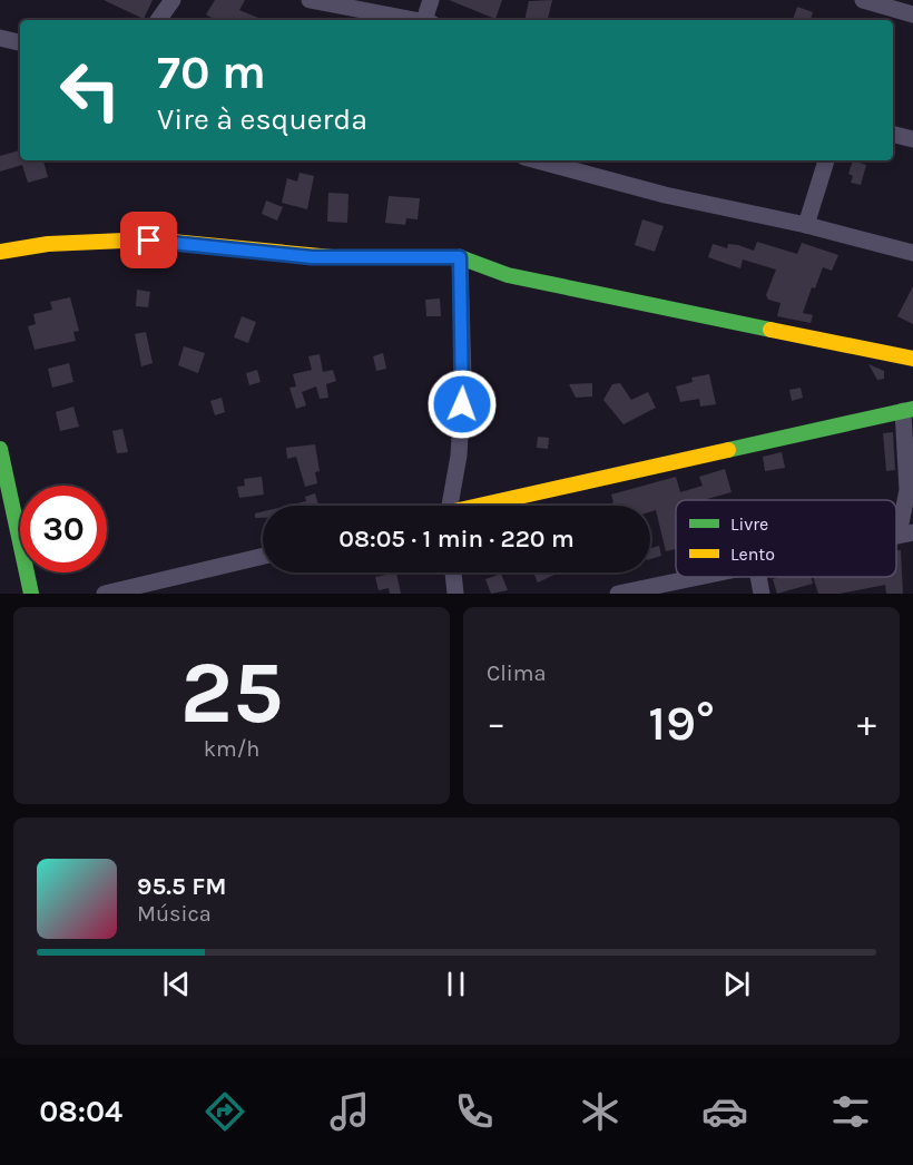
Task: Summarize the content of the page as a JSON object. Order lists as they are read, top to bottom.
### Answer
{
  "legend": ["Livre", "Lento"],
  "page": {
    "turn": ["70 m", "Vire à esquerda"],
    "limit": "30",
    "trip": "08:05 · 1 min · 220 m",
    "tile": [
      ["25", "km/h"],
      "Clima"
    ],
    "heat": ["−", "19°", "+"],
    "song": ["95.5 FM", "Música"],
    "tabs": "08:04"
  }
}
